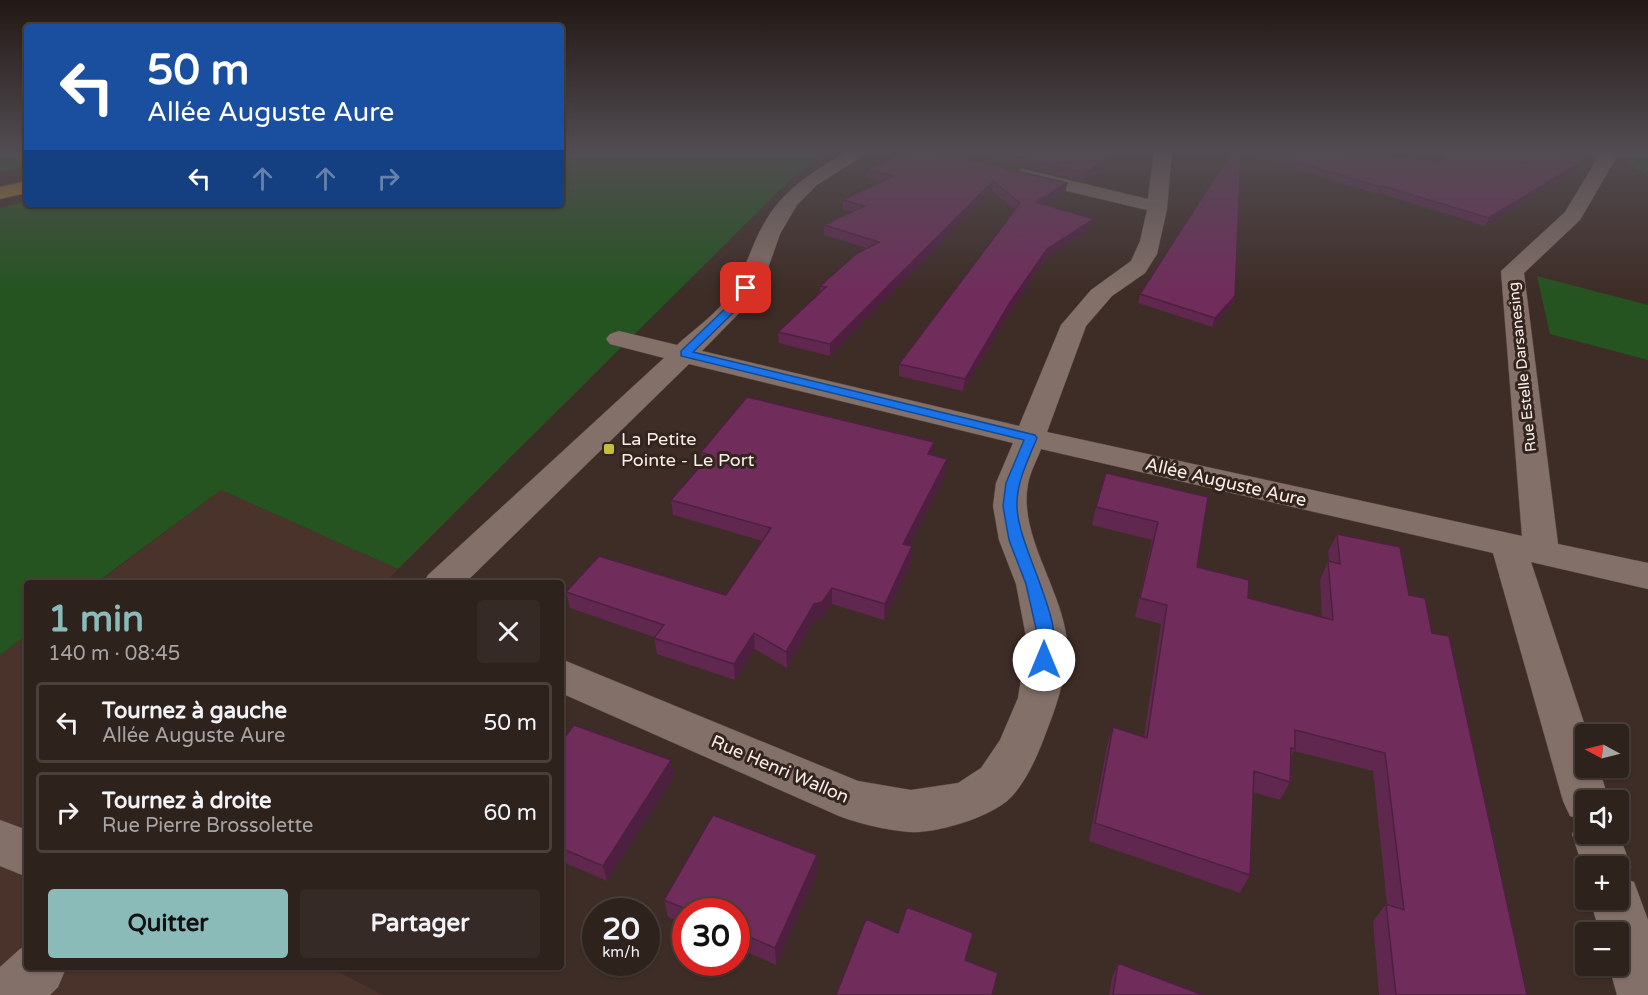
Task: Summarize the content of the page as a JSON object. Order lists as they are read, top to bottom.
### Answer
{
  "streets": {
    "street": ["Rue Estelle Darsanesing", "Allée Auguste Aure", "Rue Henri Wallon"]
  },
  "crossings": [
    ["Rue Estelle Darsanesing", "Allée Auguste Aure"],
    ["Allée Auguste Aure", "Rue Henri Wallon"]
  ],
  "places": {
    "transit": ["La Petite Pointe - Le Port"]
  },
  "north": "left",
  "page": {
    "turn": ["50 m", "Allée Auguste Aure"],
    "heading": ["1 min", "140 m · 08:45"],
    "list": [
      {
        "name": "Tournez à gauche",
        "note": "Allée Auguste Aure",
        "value": "50 m"
      },
      {
        "name": "Tournez à droite",
        "note": "Rue Pierre Brossolette",
        "value": "60 m"
      }
    ],
    "map_buttons": ["+", "−"],
    "buttons": ["Quitter", "Partager"],
    "speed": "20 km/h",
    "limit": "30"
  }
}
